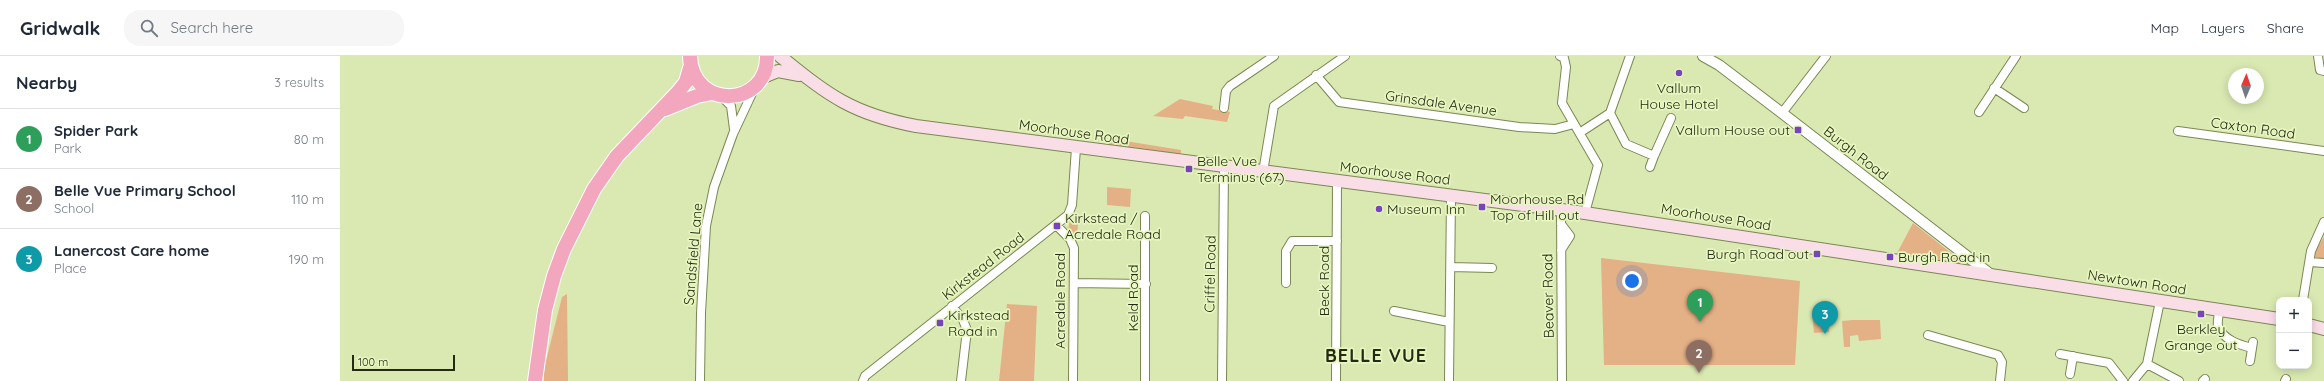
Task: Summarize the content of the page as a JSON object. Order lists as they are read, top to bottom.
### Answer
{
  "streets": {
    "main road": ["Moorhouse Road", "Newtown Road"],
    "street": [
      "Grinsdale Avenue",
      "Caxton Road",
      "Burgh Road",
      "Sandsfield Lane",
      "Kirkstead Road",
      "Criffel Road",
      "Beck Road",
      "Beaver Road",
      "Keld Road",
      "Acredale Road"
    ]
  },
  "crossings": [
    ["Moorhouse Road", "Burgh Road"],
    ["Moorhouse Road", "Kirkstead Road"],
    ["Moorhouse Road", "Criffel Road"],
    ["Moorhouse Road", "Beck Road"],
    ["Moorhouse Road", "Newtown Road"],
    ["Moorhouse Road", "Beaver Road"],
    ["Burgh Road", "Newtown Road"],
    ["Kirkstead Road", "Acredale Road"]
  ],
  "districts": ["BELLE VUE"],
  "places": {
    "other": ["Vallum House Hotel", "Museum Inn"],
    "transit": [
      "Vallum House out",
      "Belle Vue Terminus (67)",
      "Moorhouse Rd Top of Hill out",
      "Kirkstead / Acredale Road",
      "Burgh Road out",
      "Burgh Road in",
      "Berkley Grange out",
      "Kirkstead Road in"
    ]
  },
  "scale_bar": "100 m",
  "north": "top",
  "page": {
    "header": "Gridwalk",
    "search": "Search here",
    "nav": ["Map", "Layers", "Share"],
    "heading": ["Nearby", "3 results"],
    "list": [
      {
        "mark": "1",
        "name": "Spider Park",
        "note": "Park",
        "value": "80 m"
      },
      {
        "mark": "2",
        "name": "Belle Vue Primary School",
        "note": "School",
        "value": "110 m"
      },
      {
        "mark": "3",
        "name": "Lanercost Care home",
        "note": "Place",
        "value": "190 m"
      }
    ],
    "pins": ["1", "3", "2"],
    "map_buttons": ["+", "−"],
    "scale": "100 m"
  }
}
